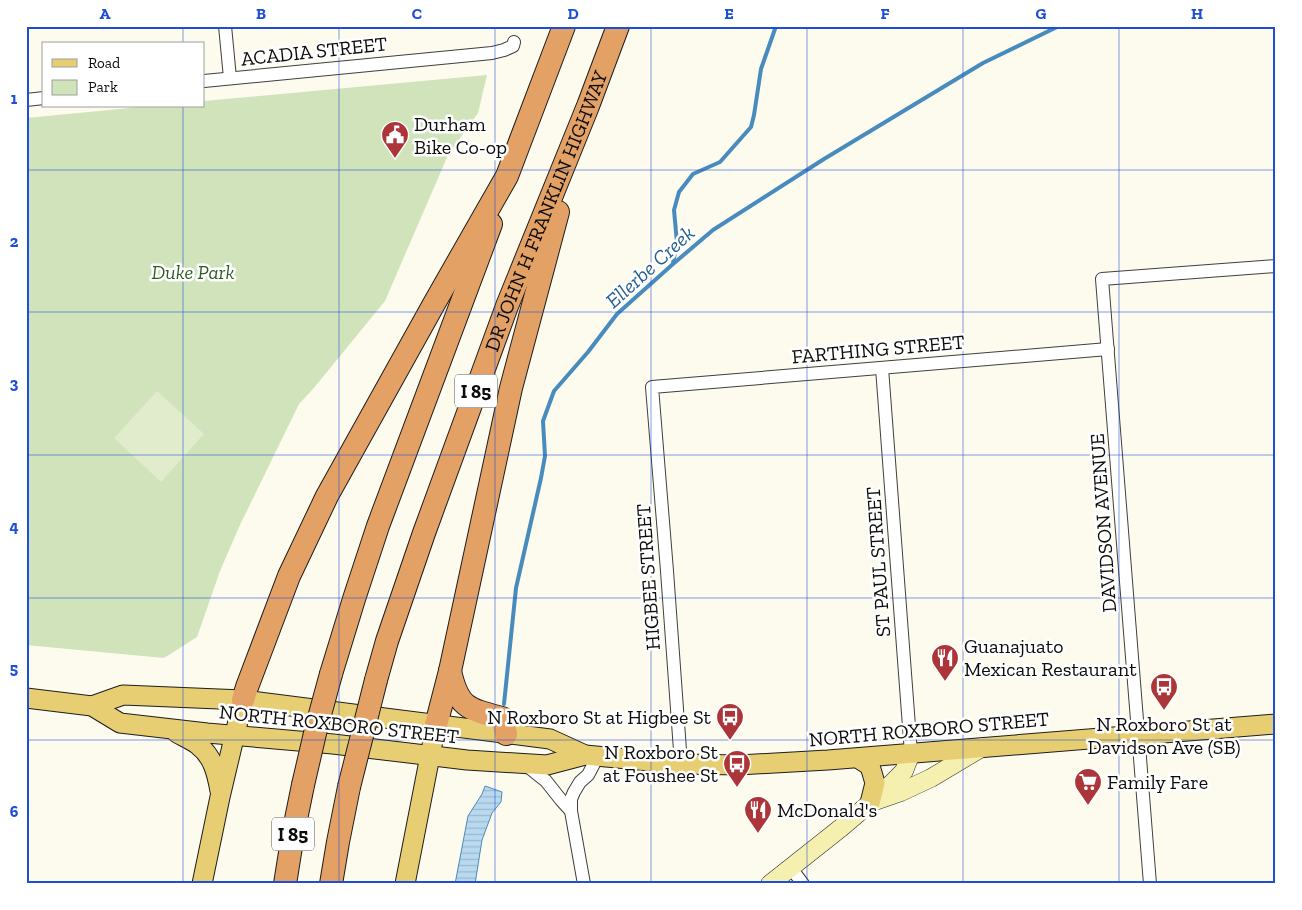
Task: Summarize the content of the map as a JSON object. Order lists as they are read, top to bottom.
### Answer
{
  "streets": {
    "highway": ["DR JOHN H FRANKLIN HIGHWAY", "I 85"],
    "main road": ["NORTH ROXBORO STREET"],
    "street": [
      "ACADIA STREET",
      "FARTHING STREET",
      "DAVIDSON AVENUE",
      "ST PAUL STREET",
      "HIGBEE STREET"
    ]
  },
  "crossings": [
    ["FARTHING STREET", "DAVIDSON AVENUE"],
    ["FARTHING STREET", "ST PAUL STREET"],
    ["FARTHING STREET", "HIGBEE STREET"],
    ["DAVIDSON AVENUE", "NORTH ROXBORO STREET"],
    ["ST PAUL STREET", "NORTH ROXBORO STREET"],
    ["HIGBEE STREET", "NORTH ROXBORO STREET"]
  ],
  "water": ["Ellerbe Creek"],
  "parks": ["Duke Park"],
  "places": {
    "public building": ["Durham Bike Co-op"],
    "restaurant": ["Guanajuato Mexican Restaurant", "McDonald's"],
    "bus stop": ["N Roxboro St at Davidson Ave (SB)", "N Roxboro St at Higbee St", "N Roxboro St at Foushee St"],
    "supermarket": ["Family Fare"]
  },
  "legend": ["Road", "Park"],
  "grid": {
    "columns": [
      "A",
      "B",
      "C",
      "D",
      "E",
      "F",
      "G",
      "H"
    ],
    "rows": [
      "1",
      "2",
      "3",
      "4",
      "5",
      "6"
    ]
  }
}
